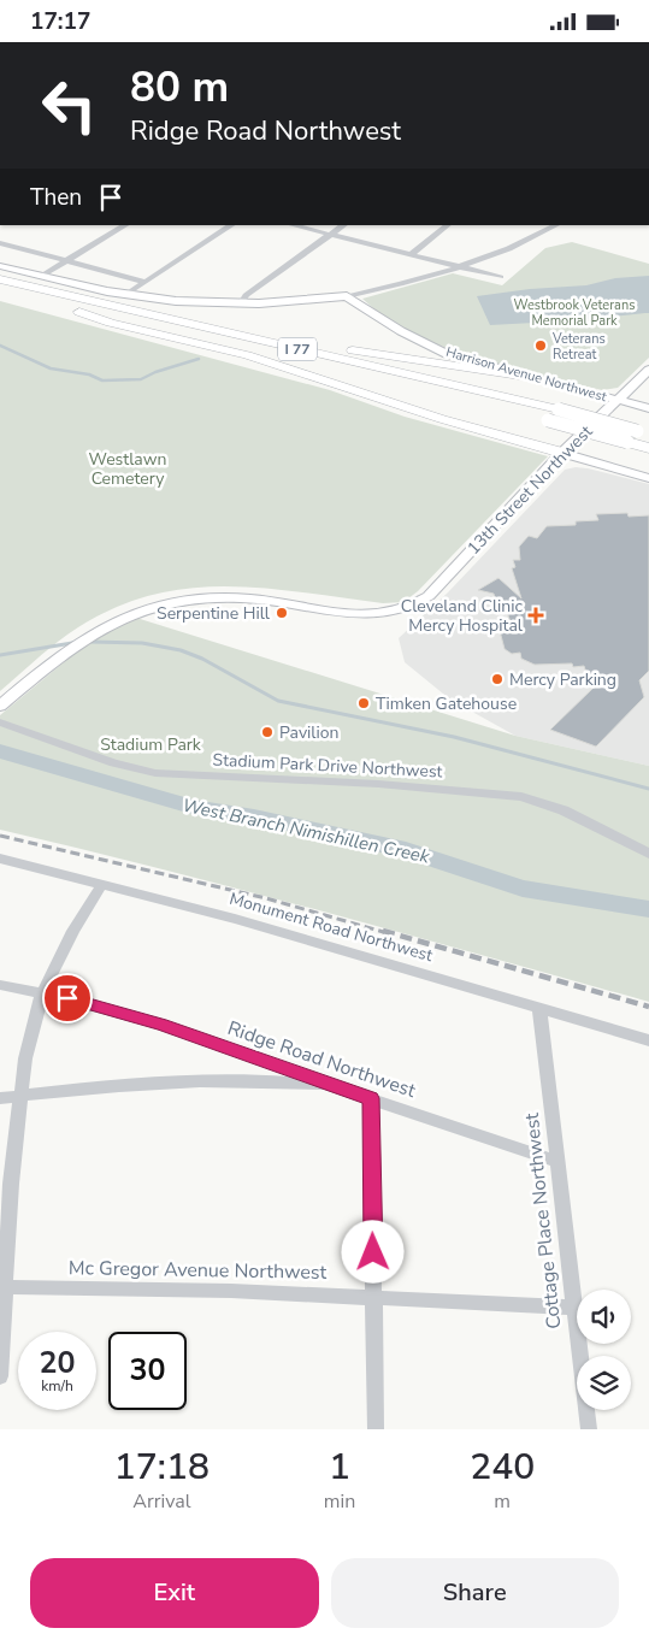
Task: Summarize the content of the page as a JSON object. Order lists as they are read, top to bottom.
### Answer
{
  "streets": {
    "highway": ["I 77"],
    "main road": ["Harrison Avenue Northwest", "13th Street Northwest"],
    "street": [
      "Stadium Park Drive Northwest",
      "Monument Road Northwest",
      "Ridge Road Northwest",
      "Cottage Place Northwest",
      "Mc Gregor Avenue Northwest"
    ]
  },
  "crossings": [
    ["Harrison Avenue Northwest", "13th Street Northwest"],
    ["Monument Road Northwest", "Cottage Place Northwest"],
    ["Ridge Road Northwest", "Cottage Place Northwest"],
    ["Cottage Place Northwest", "Mc Gregor Avenue Northwest"]
  ],
  "water": ["West Branch Nimishillen Creek"],
  "parks": ["Westbrook Veterans Memorial Park", "Westlawn Cemetery", "Stadium Park"],
  "places": {
    "other": [
      "Veterans Retreat",
      "Serpentine Hill",
      "Mercy Parking",
      "Timken Gatehouse",
      "Pavilion"
    ],
    "health": ["Cleveland Clinic Mercy Hospital"]
  },
  "page": {
    "status": "17:17",
    "turn": ["80 m", "Ridge Road Northwest"],
    "then": "Then",
    "speed": "20 km/h",
    "limit": "30",
    "eta": [
      "17:18",
      "Arrival",
      "1",
      "min",
      "240",
      "m"
    ],
    "buttons": ["Exit", "Share"]
  }
}
